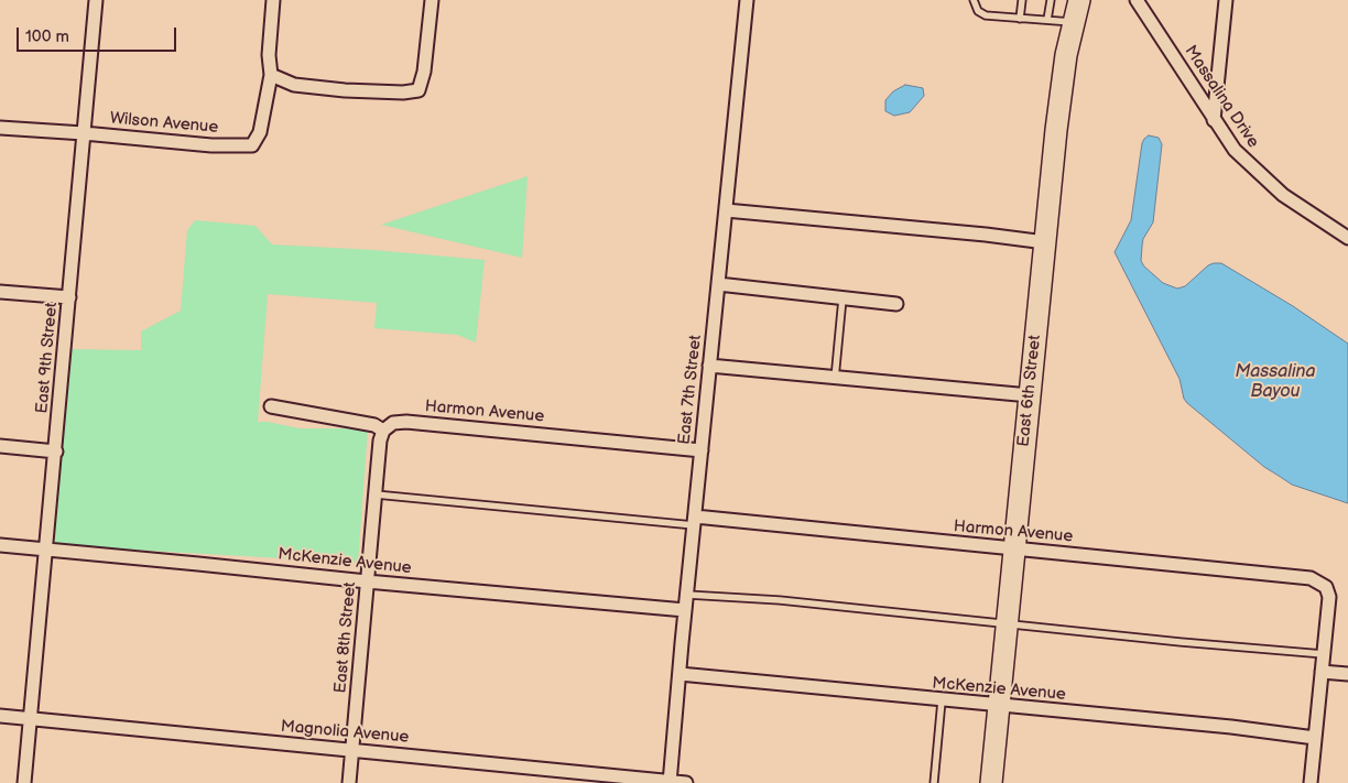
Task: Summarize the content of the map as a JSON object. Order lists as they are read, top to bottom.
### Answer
{
  "streets": {
    "main road": ["East 6th Street"],
    "street": [
      "Massalina Drive",
      "Wilson Avenue",
      "East 9th Street",
      "East 7th Street",
      "Harmon Avenue",
      "McKenzie Avenue",
      "East 8th Street",
      "Magnolia Avenue"
    ]
  },
  "crossings": [
    ["Wilson Avenue", "East 9th Street"],
    ["East 9th Street", "McKenzie Avenue"],
    ["East 9th Street", "Magnolia Avenue"],
    ["East 7th Street", "Harmon Avenue"],
    ["East 7th Street", "McKenzie Avenue"],
    ["East 7th Street", "Magnolia Avenue"],
    ["East 6th Street", "Harmon Avenue"],
    ["East 6th Street", "McKenzie Avenue"],
    ["Harmon Avenue", "East 8th Street"],
    ["McKenzie Avenue", "East 8th Street"],
    ["East 8th Street", "Magnolia Avenue"]
  ],
  "water": ["Massalina Bayou"],
  "scale_bar": "100 m"
}
